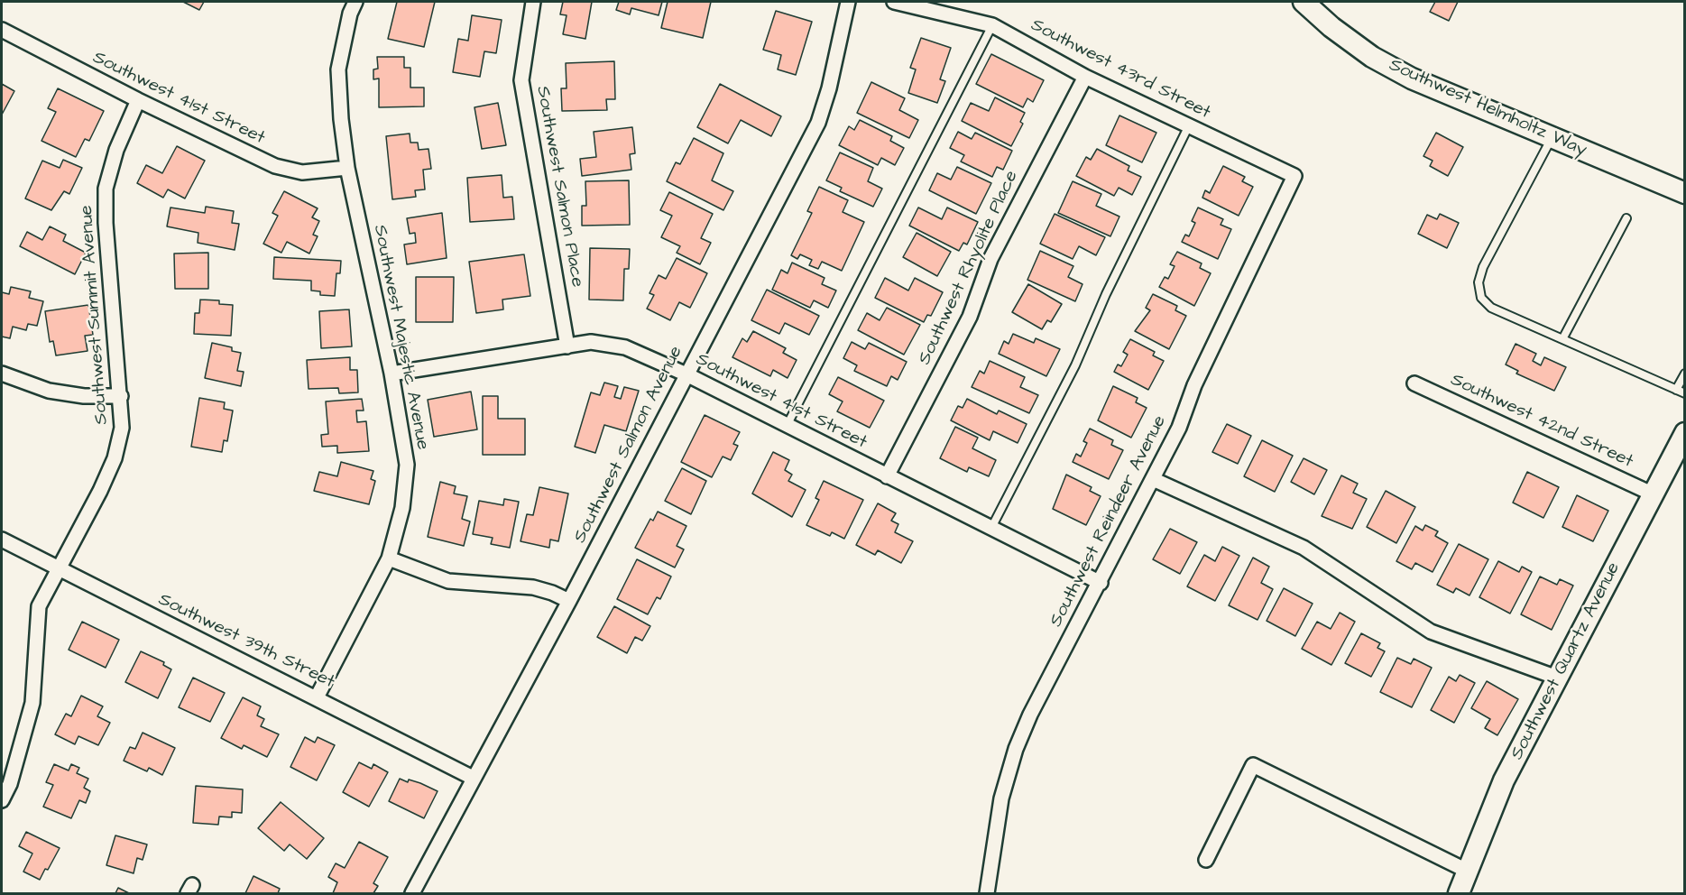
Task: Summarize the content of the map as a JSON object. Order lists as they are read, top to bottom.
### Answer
{
  "streets": {
    "street": [
      "Southwest 43rd Street",
      "Southwest 41st Street",
      "Southwest Helmholtz Way",
      "Southwest Salmon Place",
      "Southwest Rhyolite Place",
      "Southwest Summit Avenue",
      "Southwest Majestic Avenue",
      "Southwest 42nd Street",
      "Southwest Salmon Avenue",
      "Southwest Reindeer Avenue",
      "Southwest 39th Street",
      "Southwest Quartz Avenue"
    ]
  },
  "crossings": [
    ["Southwest 43rd Street", "Southwest Rhyolite Place"],
    ["Southwest 43rd Street", "Southwest Reindeer Avenue"],
    ["Southwest 41st Street", "Southwest Salmon Place"],
    ["Southwest 41st Street", "Southwest Rhyolite Place"],
    ["Southwest 41st Street", "Southwest Summit Avenue"],
    ["Southwest 41st Street", "Southwest Majestic Avenue"],
    ["Southwest 41st Street", "Southwest Salmon Avenue"],
    ["Southwest 41st Street", "Southwest Reindeer Avenue"],
    ["Southwest Summit Avenue", "Southwest 39th Street"],
    ["Southwest Majestic Avenue", "Southwest 39th Street"],
    ["Southwest 42nd Street", "Southwest Quartz Avenue"],
    ["Southwest Salmon Avenue", "Southwest 39th Street"]
  ]
}
